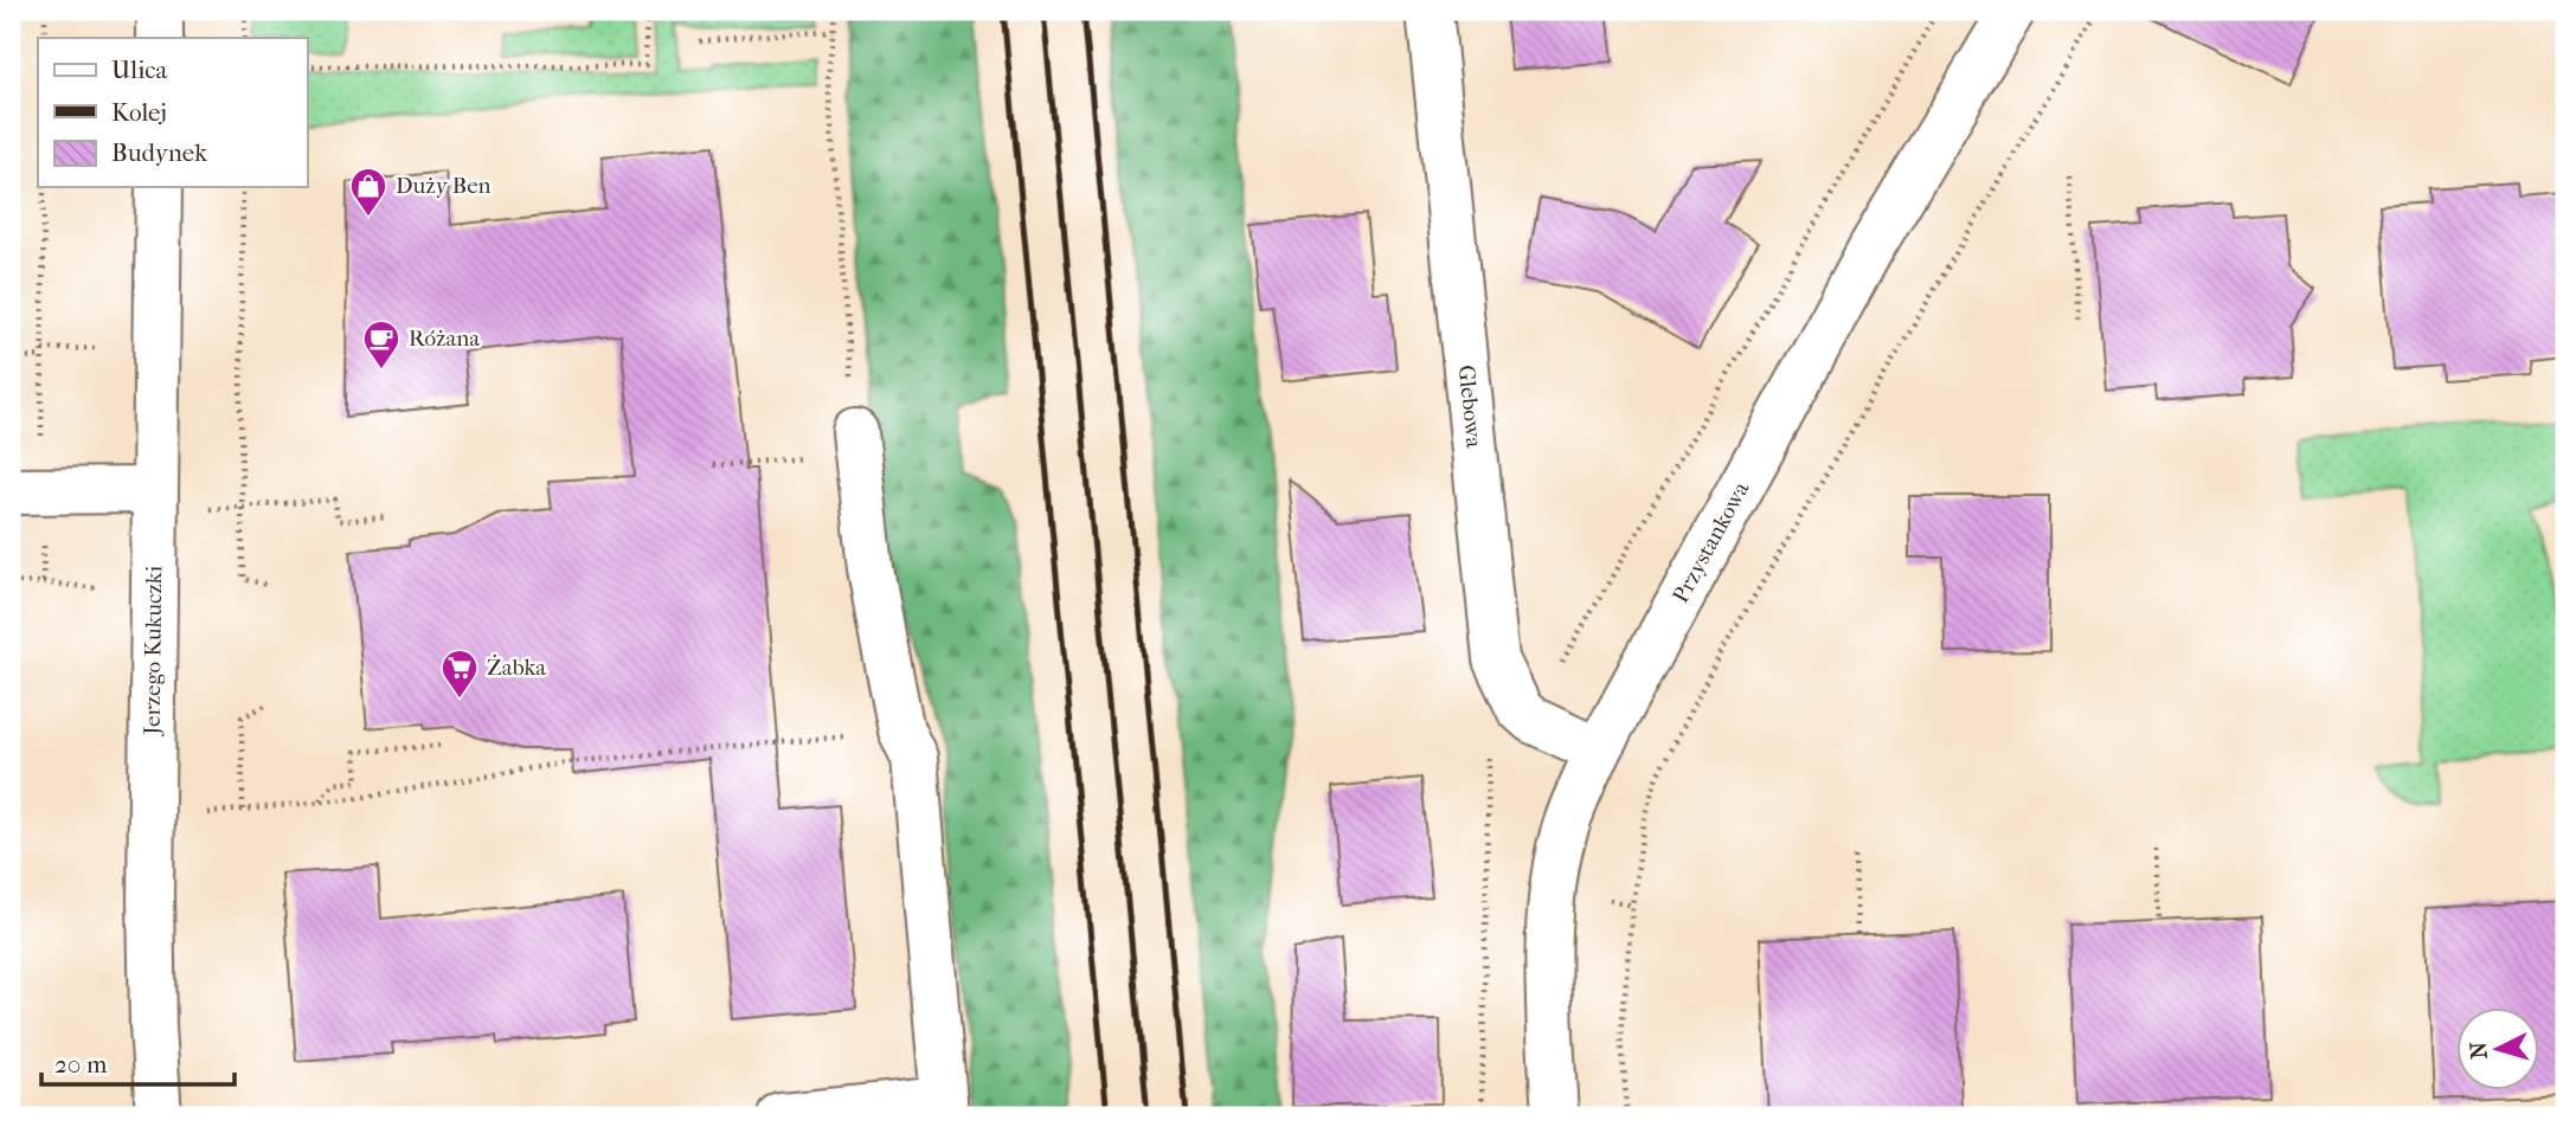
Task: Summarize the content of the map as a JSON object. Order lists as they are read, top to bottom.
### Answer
{
  "streets": {
    "street": ["Glebowa", "Przystankowa", "Jerzego Kukuczki"]
  },
  "crossings": [
    ["Glebowa", "Przystankowa"]
  ],
  "places": {
    "shop": ["Duży Ben"],
    "cafe": ["Różana"],
    "supermarket": ["Żabka"]
  },
  "legend": ["Ulica", "Kolej", "Budynek"],
  "scale_bar": "20 m",
  "north": "left"
}
